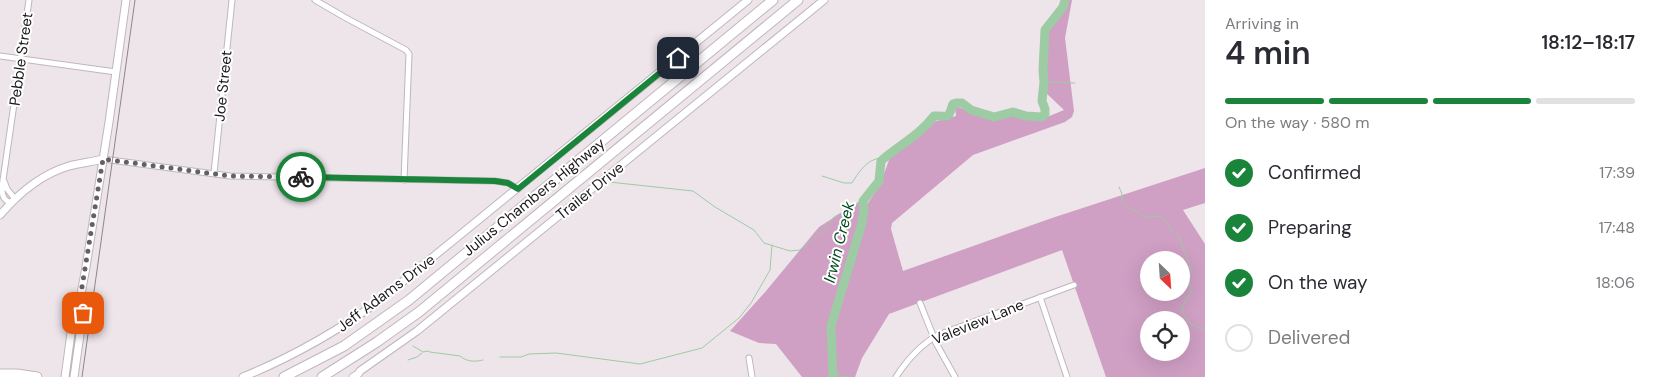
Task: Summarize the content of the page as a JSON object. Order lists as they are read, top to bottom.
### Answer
{
  "streets": {
    "highway": ["Julius Chambers Highway"],
    "street": [
      "Pebble Street",
      "Joe Street",
      "Trailer Drive",
      "Jeff Adams Drive",
      "Valeview Lane"
    ]
  },
  "water": ["Irwin Creek"],
  "north": "bottom right",
  "page": {
    "heading": ["4 min", "Arriving in", "18:12–18:17"],
    "bar": "On the way · 580 m",
    "list": [
      ["Confirmed", "17:39"],
      ["Preparing", "17:48"],
      ["On the way", "18:06"],
      "Delivered"
    ]
  }
}
